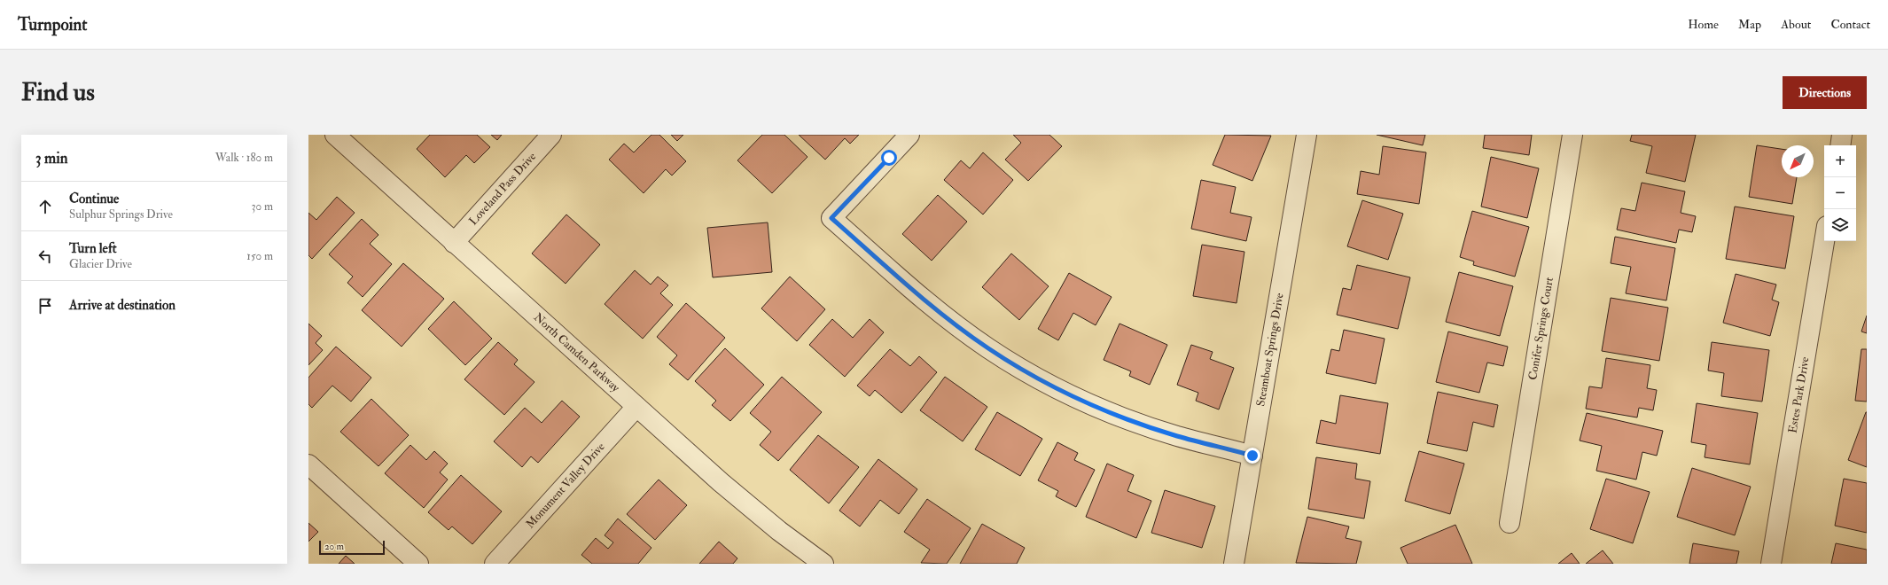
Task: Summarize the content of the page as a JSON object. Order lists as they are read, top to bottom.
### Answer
{
  "streets": {
    "street": [
      "Loveland Pass Drive",
      "Conifer Springs Court",
      "Steamboat Springs Drive",
      "North Camden Parkway",
      "Estes Park Drive",
      "Monument Valley Drive"
    ]
  },
  "crossings": [
    ["Loveland Pass Drive", "North Camden Parkway"],
    ["North Camden Parkway", "Monument Valley Drive"]
  ],
  "scale_bar": "20 m",
  "north": "bottom left",
  "page": {
    "header": "Turnpoint",
    "nav": [
      "Home",
      "Map",
      "About",
      "Contact"
    ],
    "buttons": "Directions",
    "title": "Find us",
    "heading": ["3 min", "Walk · 180 m"],
    "map_buttons": ["+", "−"],
    "list": [
      ["Continue", "Sulphur Springs Drive", "30 m"],
      ["Turn left", "Glacier Drive", "150 m"],
      "Arrive at destination"
    ],
    "scale": "20 m"
  }
}
